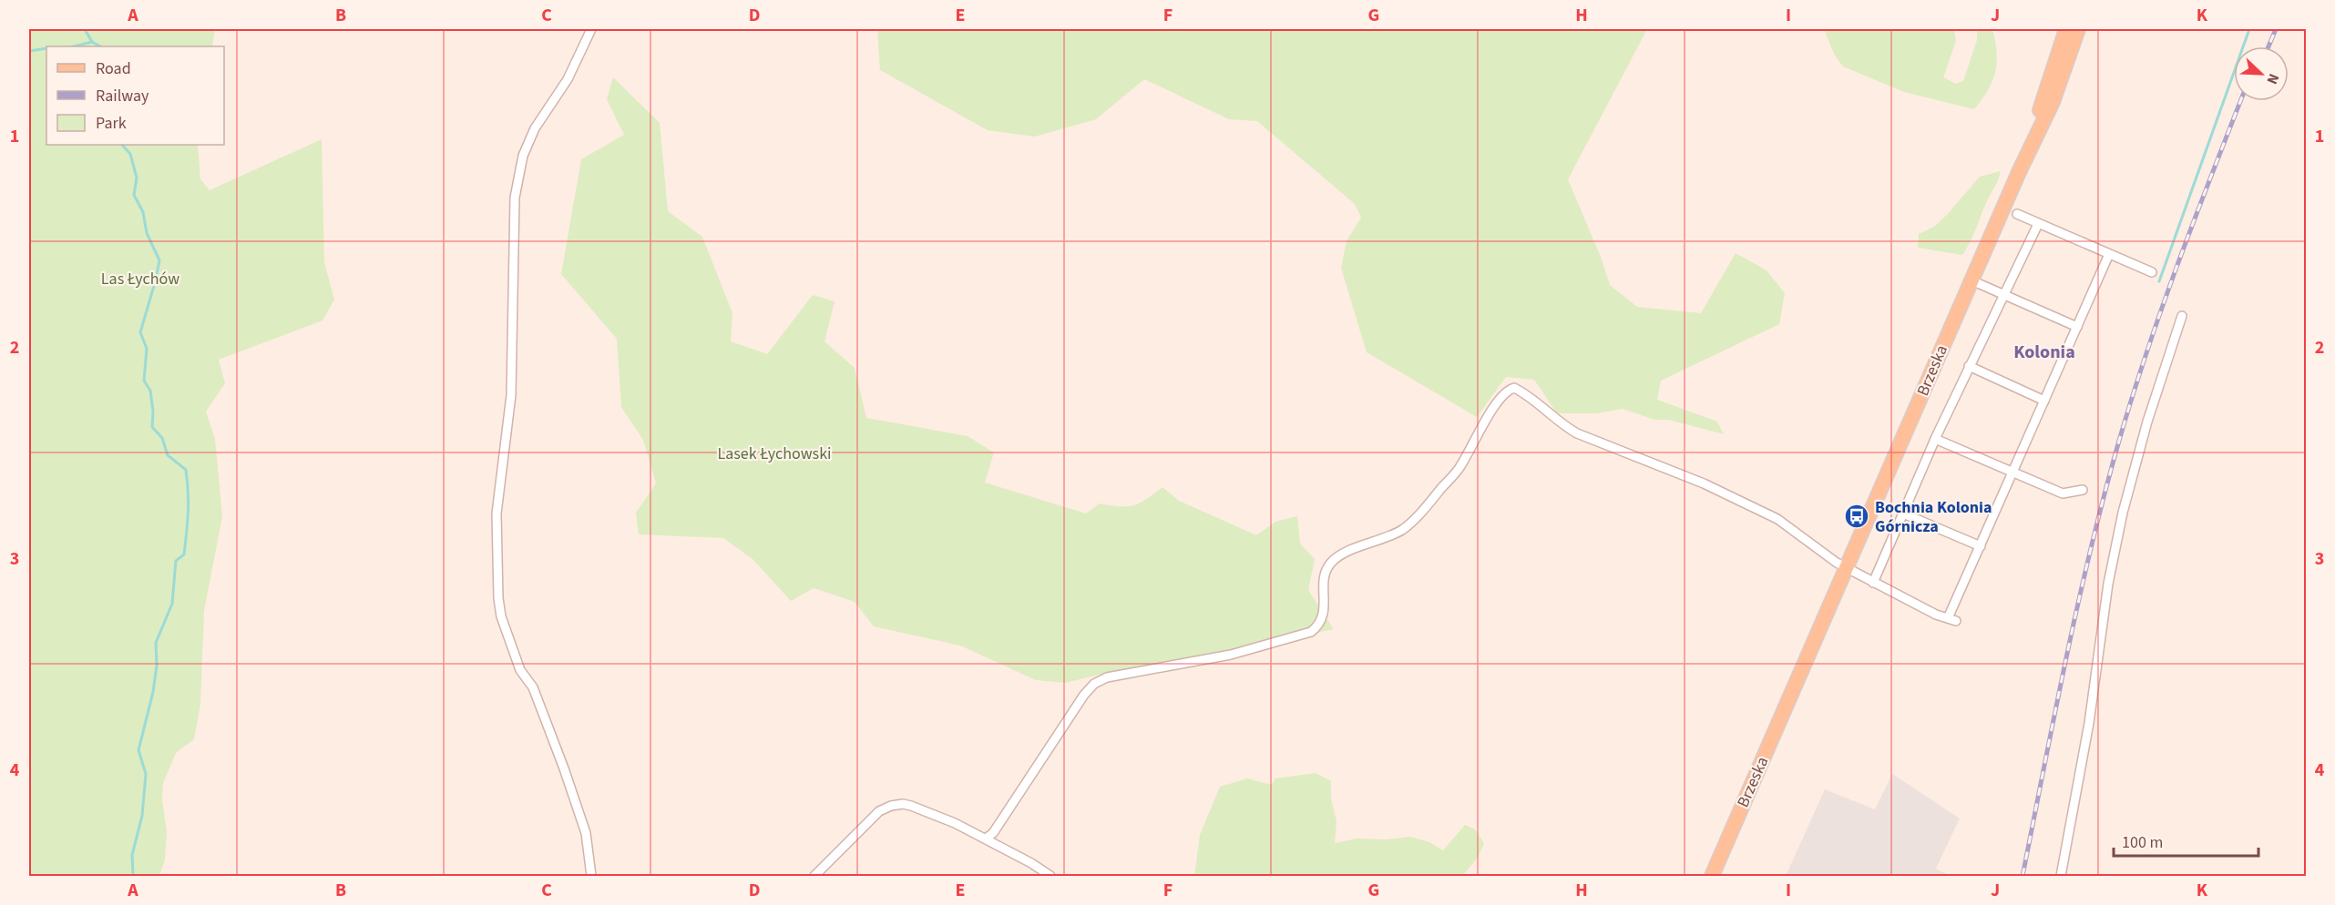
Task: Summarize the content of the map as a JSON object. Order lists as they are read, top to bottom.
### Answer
{
  "streets": {
    "main road": ["Brzeska"]
  },
  "districts": ["Kolonia"],
  "parks": ["Las Łychów", "Lasek Łychowski"],
  "places": {
    "bus stop": ["Bochnia Kolonia Górnicza"]
  },
  "legend": ["Road", "Railway", "Park"],
  "scale_bar": "100 m",
  "north": "bottom right",
  "grid": {
    "columns": [
      "A",
      "B",
      "C",
      "D",
      "E",
      "F",
      "G",
      "H",
      "I",
      "J",
      "K"
    ],
    "rows": [
      "1",
      "2",
      "3",
      "4"
    ]
  }
}
